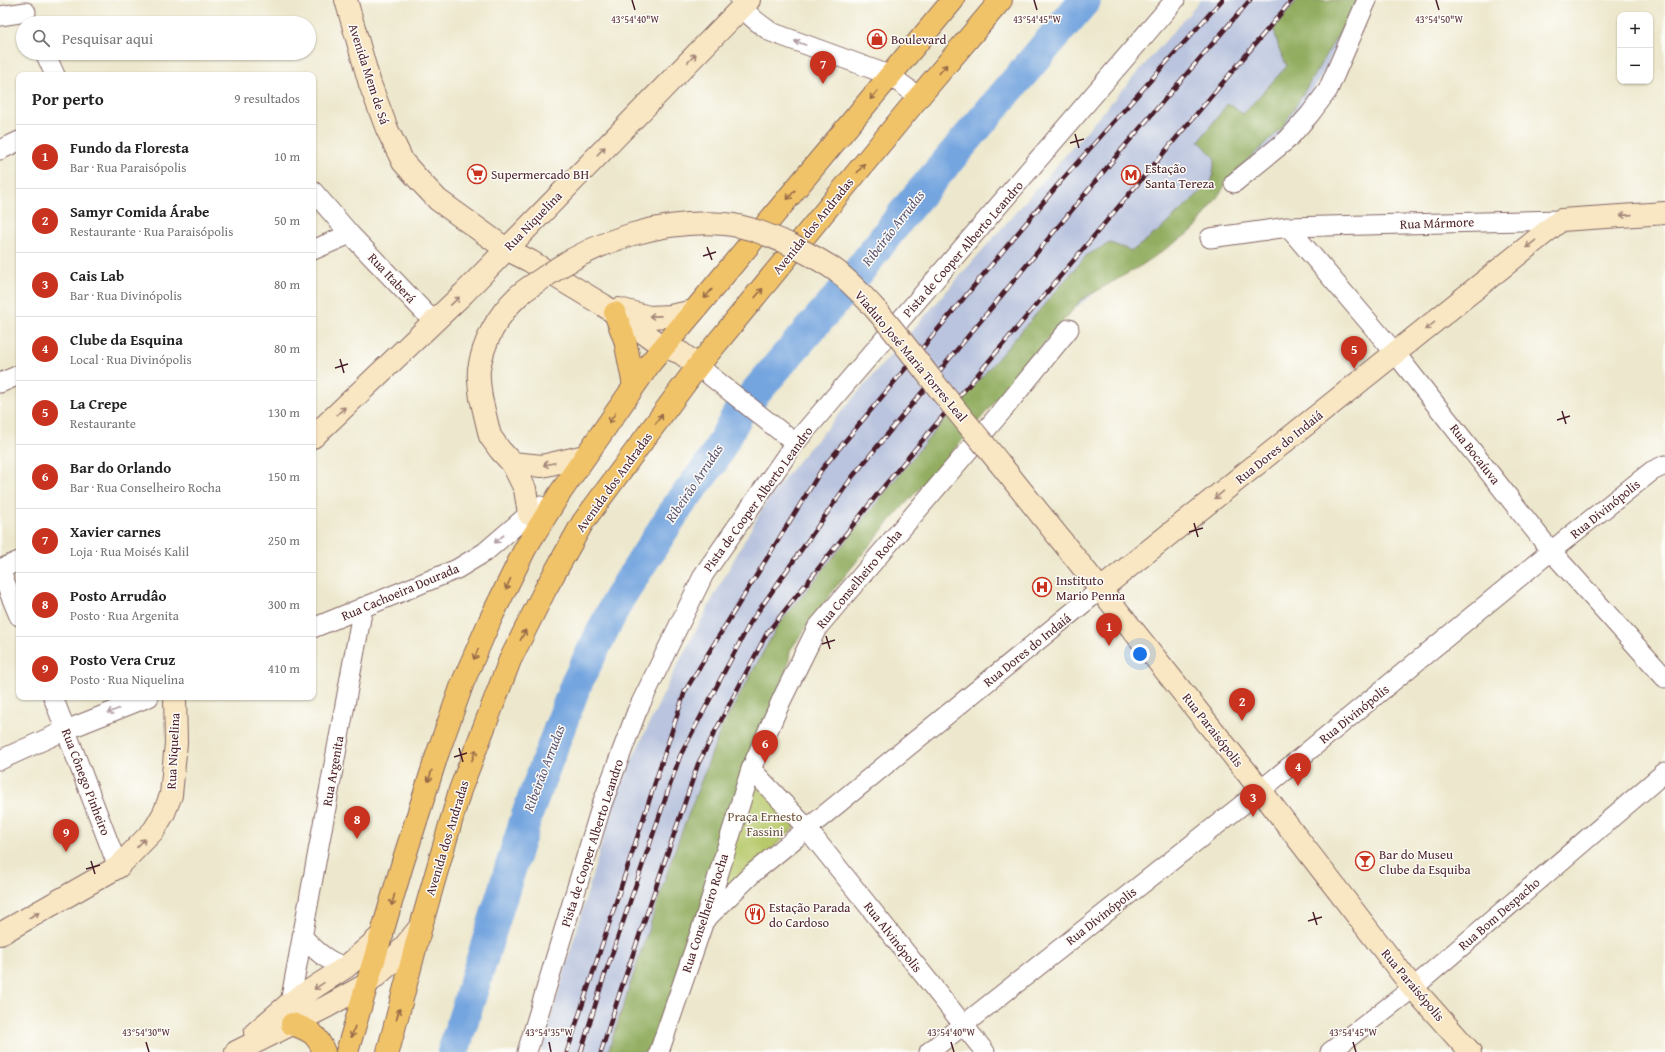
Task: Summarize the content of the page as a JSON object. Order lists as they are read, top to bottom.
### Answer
{
  "streets": {
    "main road": ["Avenida dos Andradas"],
    "street": [
      "Avenida Mem de Sá",
      "Rua Niquelina",
      "Rua Mármore",
      "Pista de Cooper Alberto Leandro",
      "Rua Itaberá",
      "Viaduto José Maria Torres Leal",
      "Rua Dores do Indaiá",
      "Rua Bocaíuva",
      "Rua Divinópolis",
      "Rua Conselheiro Rocha",
      "Rua Cachoeira Dourada",
      "Rua Paraisópolis",
      "Rua Argenita",
      "Rua Cônego Pinheiro",
      "Rua Bom Despacho",
      "Rua Alvinópolis"
    ]
  },
  "crossings": [
    ["Avenida Mem de Sá", "Rua Niquelina"],
    ["Avenida Mem de Sá", "Avenida dos Andradas"],
    ["Rua Niquelina", "Rua Itaberá"],
    ["Rua Niquelina", "Rua Cônego Pinheiro"],
    ["Rua Mármore", "Rua Dores do Indaiá"],
    ["Rua Mármore", "Rua Bocaíuva"],
    ["Viaduto José Maria Torres Leal", "Rua Cachoeira Dourada"],
    ["Viaduto José Maria Torres Leal", "Rua Paraisópolis"],
    ["Rua Dores do Indaiá", "Rua Bocaíuva"],
    ["Rua Dores do Indaiá", "Rua Conselheiro Rocha"],
    ["Rua Dores do Indaiá", "Rua Paraisópolis"],
    ["Rua Dores do Indaiá", "Rua Alvinópolis"],
    ["Rua Bocaíuva", "Rua Divinópolis"],
    ["Rua Divinópolis", "Rua Paraisópolis"],
    ["Rua Divinópolis", "Rua Alvinópolis"],
    ["Rua Conselheiro Rocha", "Rua Alvinópolis"],
    ["Rua Cachoeira Dourada", "Rua Argenita"],
    ["Rua Paraisópolis", "Rua Bom Despacho"]
  ],
  "one_way": ["Rua Niquelina", "Rua Dores do Indaiá", "Rua Cachoeira Dourada"],
  "water": ["Ribeirão Arrudas"],
  "parks": ["Praça Ernesto Fassini"],
  "places": {
    "shop": ["Boulevard"],
    "supermarket": ["Supermercado BH"],
    "metro station": ["Estação Santa Tereza"],
    "hospital": ["Instituto Mario Penna"],
    "bar": ["Bar do Museu Clube da Esquiba"],
    "restaurant": ["Estação Parada do Cardoso"]
  },
  "page": {
    "map_buttons": ["+", "−"],
    "search": "Pesquisar aqui",
    "pins": [
      "7",
      "5",
      "1",
      "2",
      "6",
      "4",
      "3",
      "8",
      "9"
    ],
    "heading": ["Por perto", "9 resultados"],
    "list": [
      {
        "mark": "1",
        "name": "Fundo da Floresta",
        "note": "Bar · Rua Paraisópolis",
        "value": "10 m"
      },
      {
        "mark": "2",
        "name": "Samyr Comida Árabe",
        "note": "Restaurante · Rua Paraisópolis",
        "value": "50 m"
      },
      {
        "mark": "3",
        "name": "Cais Lab",
        "note": "Bar · Rua Divinópolis",
        "value": "80 m"
      },
      {
        "mark": "4",
        "name": "Clube da Esquina",
        "note": "Local · Rua Divinópolis",
        "value": "80 m"
      },
      {
        "mark": "5",
        "name": "La Crepe",
        "note": "Restaurante",
        "value": "130 m"
      },
      {
        "mark": "6",
        "name": "Bar do Orlando",
        "note": "Bar · Rua Conselheiro Rocha",
        "value": "150 m"
      },
      {
        "mark": "7",
        "name": "Xavier carnes",
        "note": "Loja · Rua Moisés Kalil",
        "value": "250 m"
      },
      {
        "mark": "8",
        "name": "Posto Arrudâo",
        "note": "Posto · Rua Argenita",
        "value": "300 m"
      },
      {
        "mark": "9",
        "name": "Posto Vera Cruz",
        "note": "Posto · Rua Niquelina",
        "value": "410 m"
      }
    ]
  },
  "coordinates": [
    "43°54'40\"W",
    "43°54'45\"W",
    "43°54'50\"W",
    "43°54'30\"W",
    "43°54'35\"W"
  ]
}
